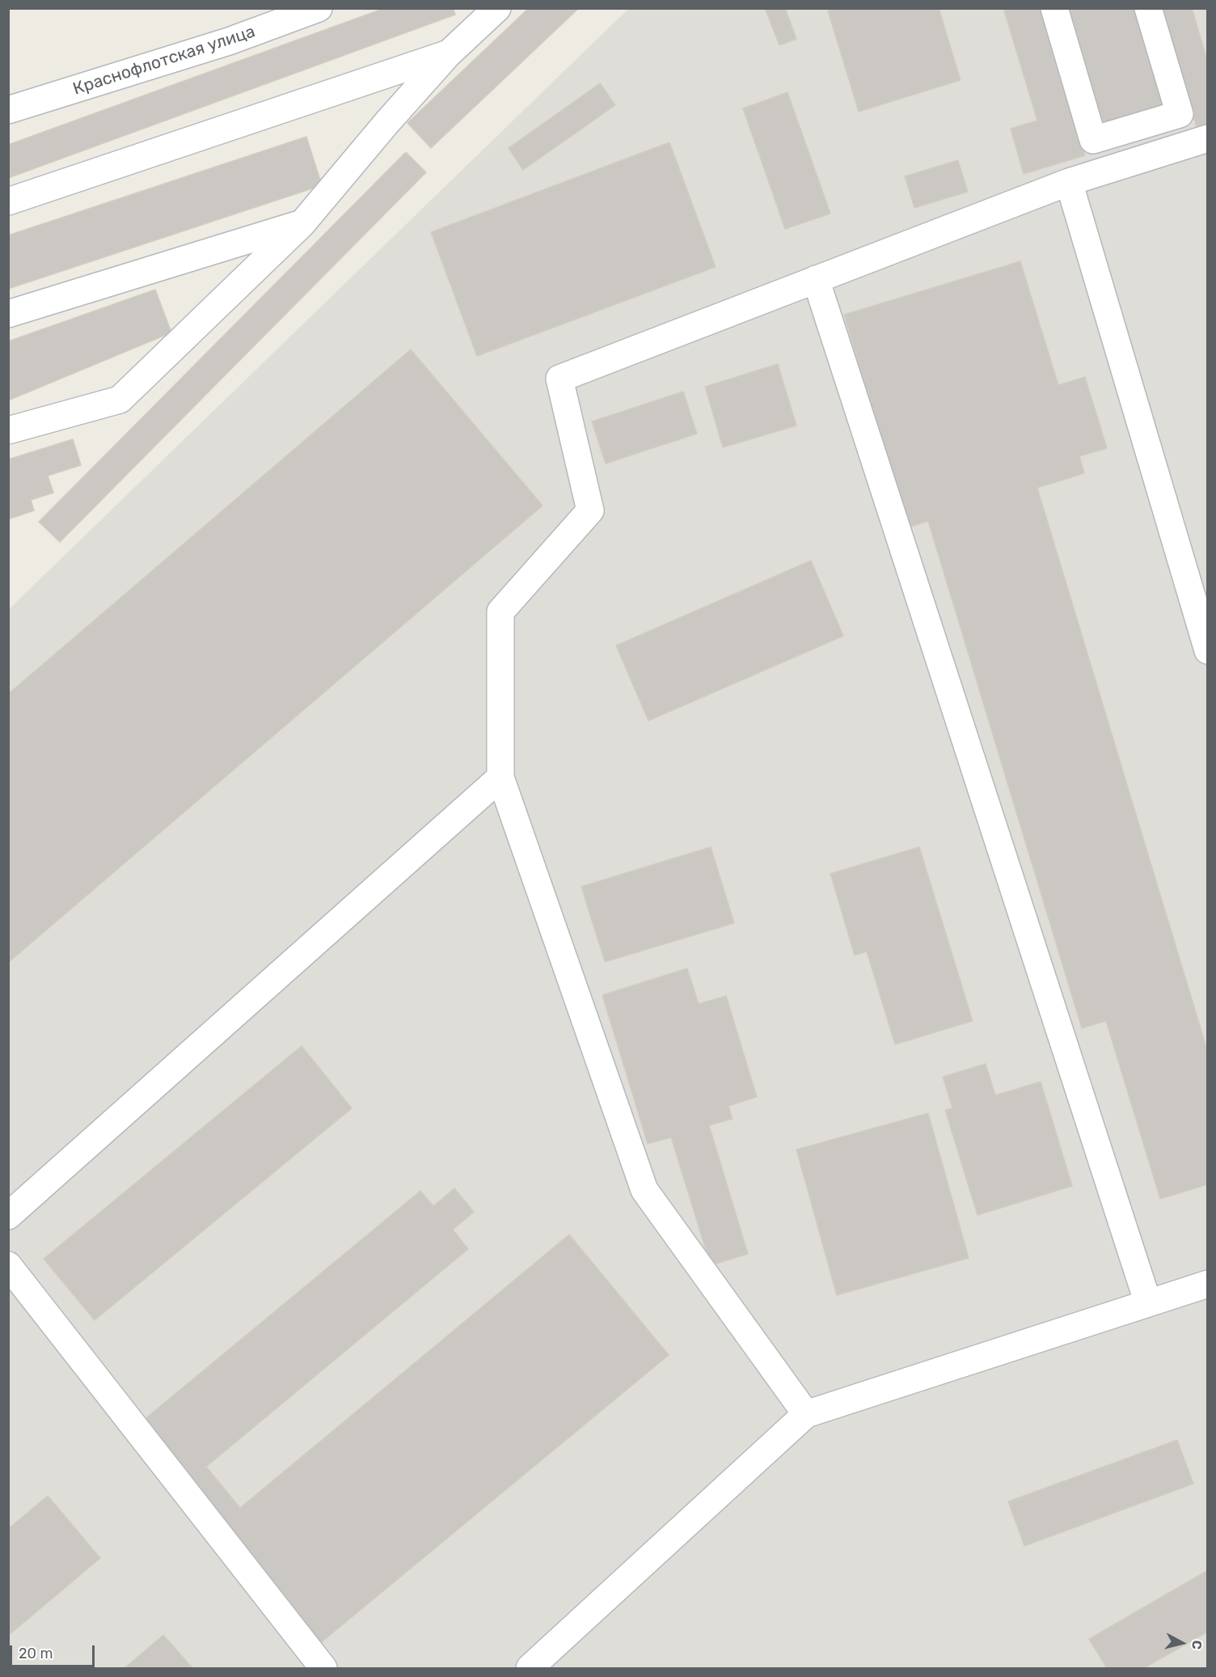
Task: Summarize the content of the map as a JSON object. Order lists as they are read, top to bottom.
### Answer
{
  "streets": {
    "lane": ["Краснофлотская улица"]
  },
  "scale_bar": "20 m",
  "north": "right"
}
